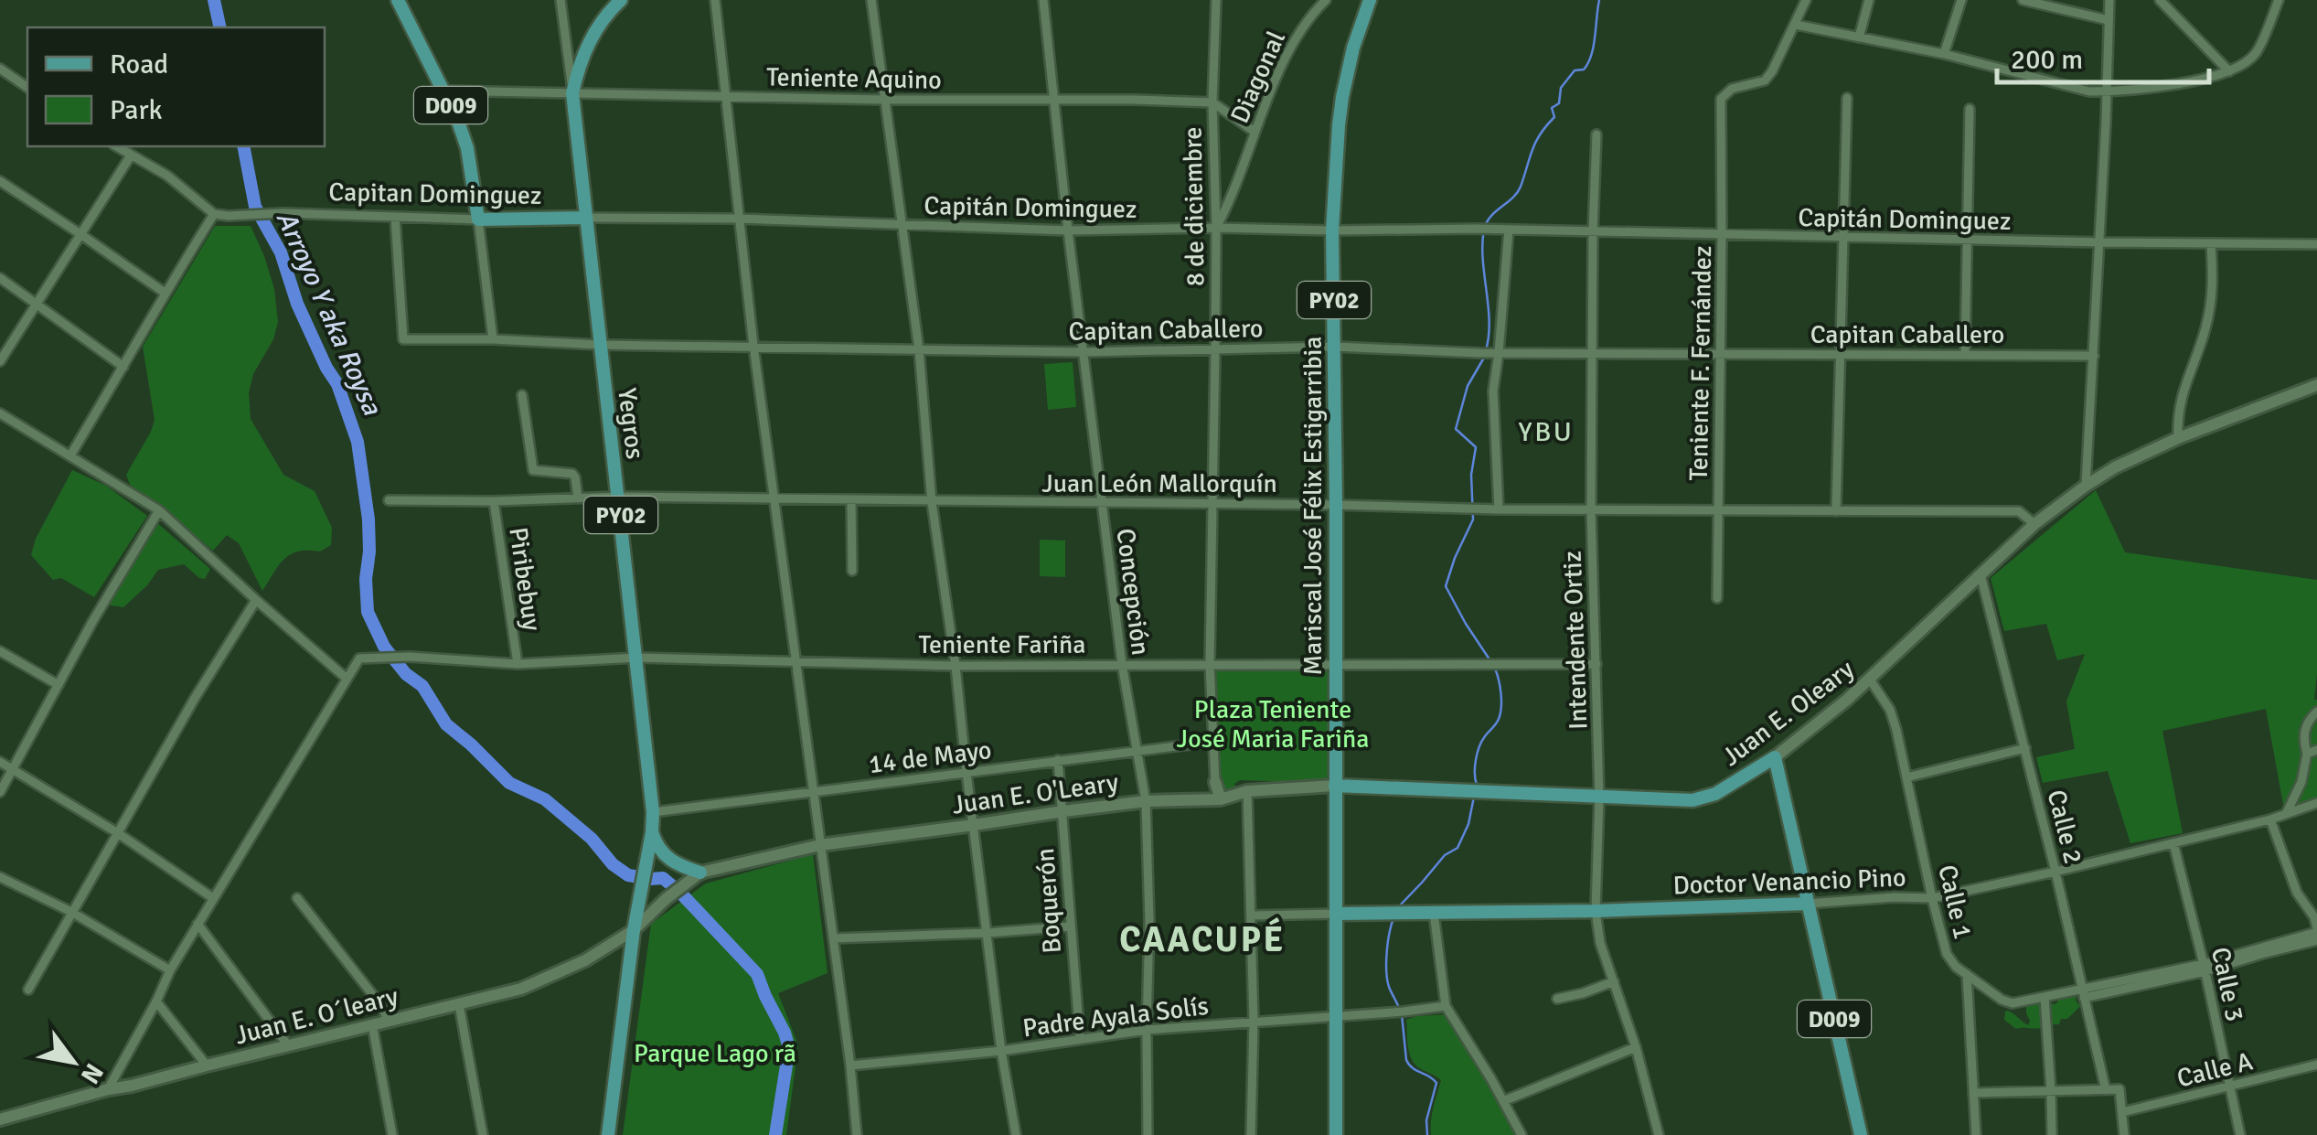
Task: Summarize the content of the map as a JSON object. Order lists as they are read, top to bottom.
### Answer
{
  "streets": {
    "main road": [
      "D009",
      "Capitan Dominguez",
      "PY02",
      "Yegros",
      "Mariscal José Félix Estigarribia",
      "Juan E. Oleary",
      "Juan E. O'Leary",
      "Doctor Venancio Pino"
    ],
    "street": [
      "Diagonal",
      "Teniente Aquino",
      "Capitán Dominguez",
      "8 de diciembre",
      "Capitan Caballero",
      "Teniente F. Fernández",
      "Juan León Mallorquín",
      "Piribebuy",
      "Concepción",
      "Intendente Ortiz",
      "Teniente Fariña",
      "14 de Mayo",
      "Calle 2",
      "Boquerón",
      "Calle 1",
      "Calle 3",
      "Juan E. O´leary",
      "Padre Ayala Solís",
      "Calle A"
    ]
  },
  "crossings": [
    ["Diagonal", "Capitán Dominguez"],
    ["Diagonal", "8 de diciembre"],
    ["Teniente Aquino", "D009"],
    ["Teniente Aquino", "8 de diciembre"],
    ["Teniente Aquino", "PY02"],
    ["Teniente Aquino", "Yegros"],
    ["Teniente Aquino", "Concepción"],
    ["D009", "Capitan Dominguez"],
    ["D009", "Juan E. Oleary"],
    ["D009", "Doctor Venancio Pino"],
    ["Capitan Dominguez", "Capitán Dominguez"],
    ["Capitan Dominguez", "Capitan Caballero"],
    ["Capitan Dominguez", "Yegros"],
    ["Capitán Dominguez", "8 de diciembre"],
    ["Capitán Dominguez", "Teniente F. Fernández"],
    ["Capitán Dominguez", "Yegros"],
    ["Capitán Dominguez", "Mariscal José Félix Estigarribia"],
    ["Capitán Dominguez", "Concepción"],
    ["Capitán Dominguez", "Intendente Ortiz"],
    ["8 de diciembre", "Capitan Caballero"],
    ["8 de diciembre", "Juan León Mallorquín"],
    ["8 de diciembre", "Teniente Fariña"],
    ["8 de diciembre", "14 de Mayo"],
    ["PY02", "Yegros"],
    ["PY02", "Juan E. O'Leary"],
    ["PY02", "Juan E. O´leary"],
    ["Capitan Caballero", "Teniente F. Fernández"],
    ["Capitan Caballero", "Yegros"],
    ["Capitan Caballero", "Mariscal José Félix Estigarribia"],
    ["Capitan Caballero", "Concepción"],
    ["Capitan Caballero", "Intendente Ortiz"],
    ["Teniente F. Fernández", "Juan León Mallorquín"],
    ["Yegros", "Juan León Mallorquín"],
    ["Yegros", "Teniente Fariña"],
    ["Yegros", "14 de Mayo"],
    ["Yegros", "Juan E. O'Leary"],
    ["Yegros", "Juan E. O´leary"],
    ["Juan León Mallorquín", "Mariscal José Félix Estigarribia"],
    ["Juan León Mallorquín", "Piribebuy"],
    ["Juan León Mallorquín", "Concepción"],
    ["Juan León Mallorquín", "Intendente Ortiz"],
    ["Juan León Mallorquín", "Juan E. Oleary"],
    ["Mariscal José Félix Estigarribia", "Teniente Fariña"],
    ["Mariscal José Félix Estigarribia", "Juan E. O'Leary"],
    ["Mariscal José Félix Estigarribia", "Doctor Venancio Pino"],
    ["Mariscal José Félix Estigarribia", "Padre Ayala Solís"],
    ["Piribebuy", "Teniente Fariña"],
    ["Concepción", "Teniente Fariña"],
    ["Concepción", "14 de Mayo"],
    ["Concepción", "Juan E. O'Leary"],
    ["Concepción", "Padre Ayala Solís"],
    ["Intendente Ortiz", "Teniente Fariña"],
    ["Intendente Ortiz", "Juan E. Oleary"],
    ["Intendente Ortiz", "Doctor Venancio Pino"],
    ["Juan E. Oleary", "Juan E. O'Leary"],
    ["Juan E. Oleary", "Calle 2"],
    ["Juan E. Oleary", "Calle 1"],
    ["14 de Mayo", "Boquerón"],
    ["Juan E. O'Leary", "Boquerón"],
    ["Juan E. O'Leary", "Juan E. O´leary"],
    ["Calle 2", "Doctor Venancio Pino"],
    ["Doctor Venancio Pino", "Calle 1"],
    ["Doctor Venancio Pino", "Calle 3"],
    ["Boquerón", "Padre Ayala Solís"],
    ["Calle 3", "Calle A"]
  ],
  "districts": ["YBU", "CAACUPÉ"],
  "water": ["Arroyo Y aka Roysa"],
  "parks": ["Plaza Teniente José Maria Fariña", "Parque Lago rã"],
  "legend": ["Road", "Park"],
  "scale_bar": "200 m",
  "north": "bottom right"
}
